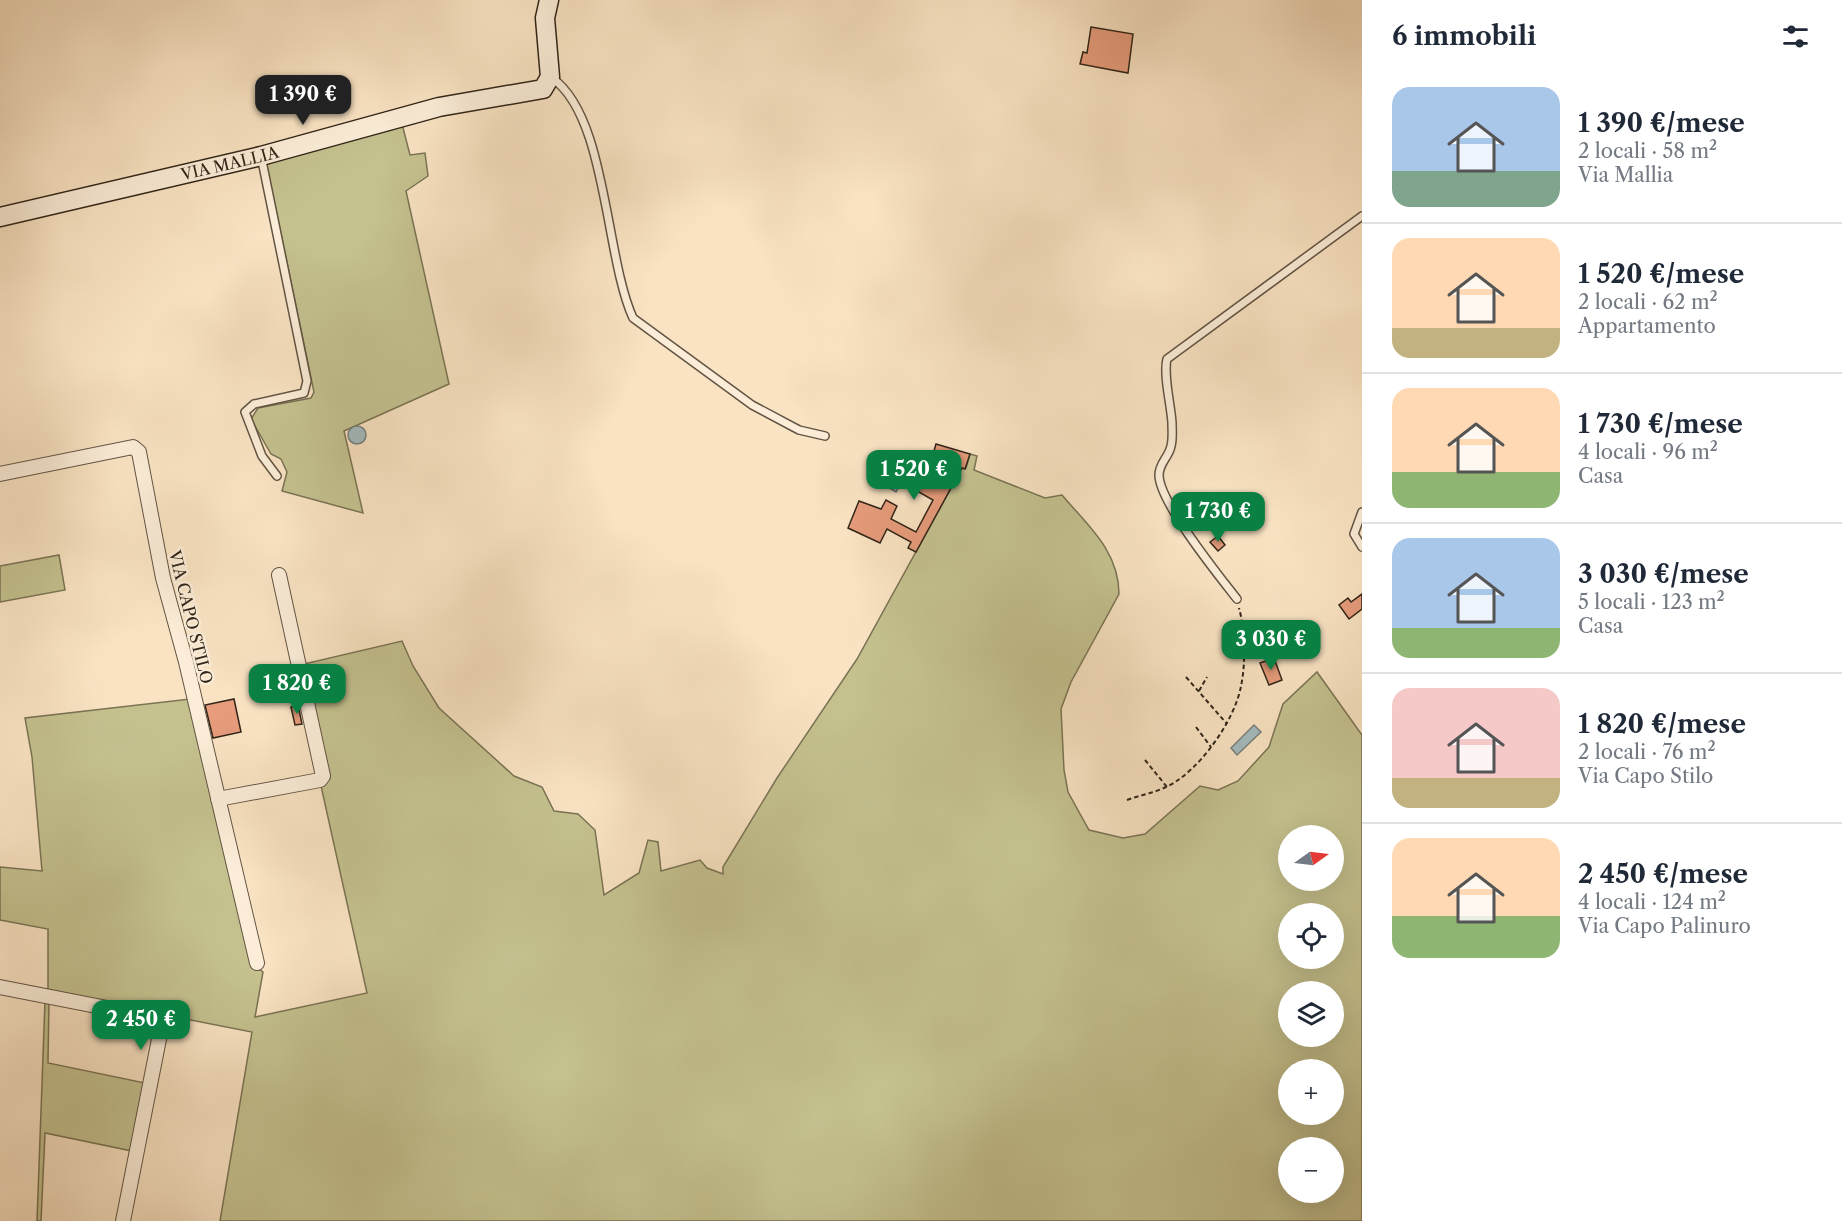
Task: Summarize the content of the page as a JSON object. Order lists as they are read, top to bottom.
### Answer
{
  "streets": {
    "street": ["VIA MALLIA", "VIA CAPO STILO"]
  },
  "north": "right",
  "page": {
    "heading": "6 immobili",
    "list": [
      {
        "name": "1 390 €/mese",
        "note": "2 locali · 58 m² · Via Mallia"
      },
      {
        "name": "1 520 €/mese",
        "note": "2 locali · 62 m² · Appartamento"
      },
      {
        "name": "1 730 €/mese",
        "note": "4 locali · 96 m² · Casa"
      },
      {
        "name": "3 030 €/mese",
        "note": "5 locali · 123 m² · Casa"
      },
      {
        "name": "1 820 €/mese",
        "note": "2 locali · 76 m² · Via Capo Stilo"
      },
      {
        "name": "2 450 €/mese",
        "note": "4 locali · 124 m² · Via Capo Palinuro"
      }
    ],
    "price": [
      "1 390 €",
      "1 520 €",
      "1 730 €",
      "3 030 €",
      "1 820 €",
      "2 450 €"
    ],
    "map_buttons": ["+", "−"]
  }
}
